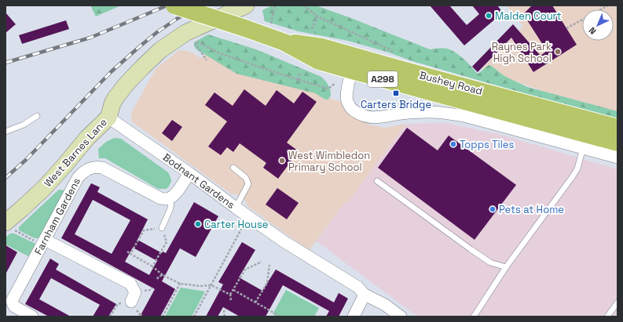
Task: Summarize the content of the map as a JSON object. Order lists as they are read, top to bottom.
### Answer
{
  "streets": {
    "main road": ["A298", "Bushey Road", "West Barnes Lane"],
    "street": ["Bodnant Gardens", "Farnham Gardens"]
  },
  "crossings": [
    ["West Barnes Lane", "Bodnant Gardens"]
  ],
  "places": {
    "other": [
      "Malden Court",
      "Raynes Park High School",
      "Topps Tiles",
      "West Wimbledon Primary School",
      "Pets at Home",
      "Carter House"
    ],
    "transit": ["Carters Bridge"]
  },
  "north": "bottom left"
}
